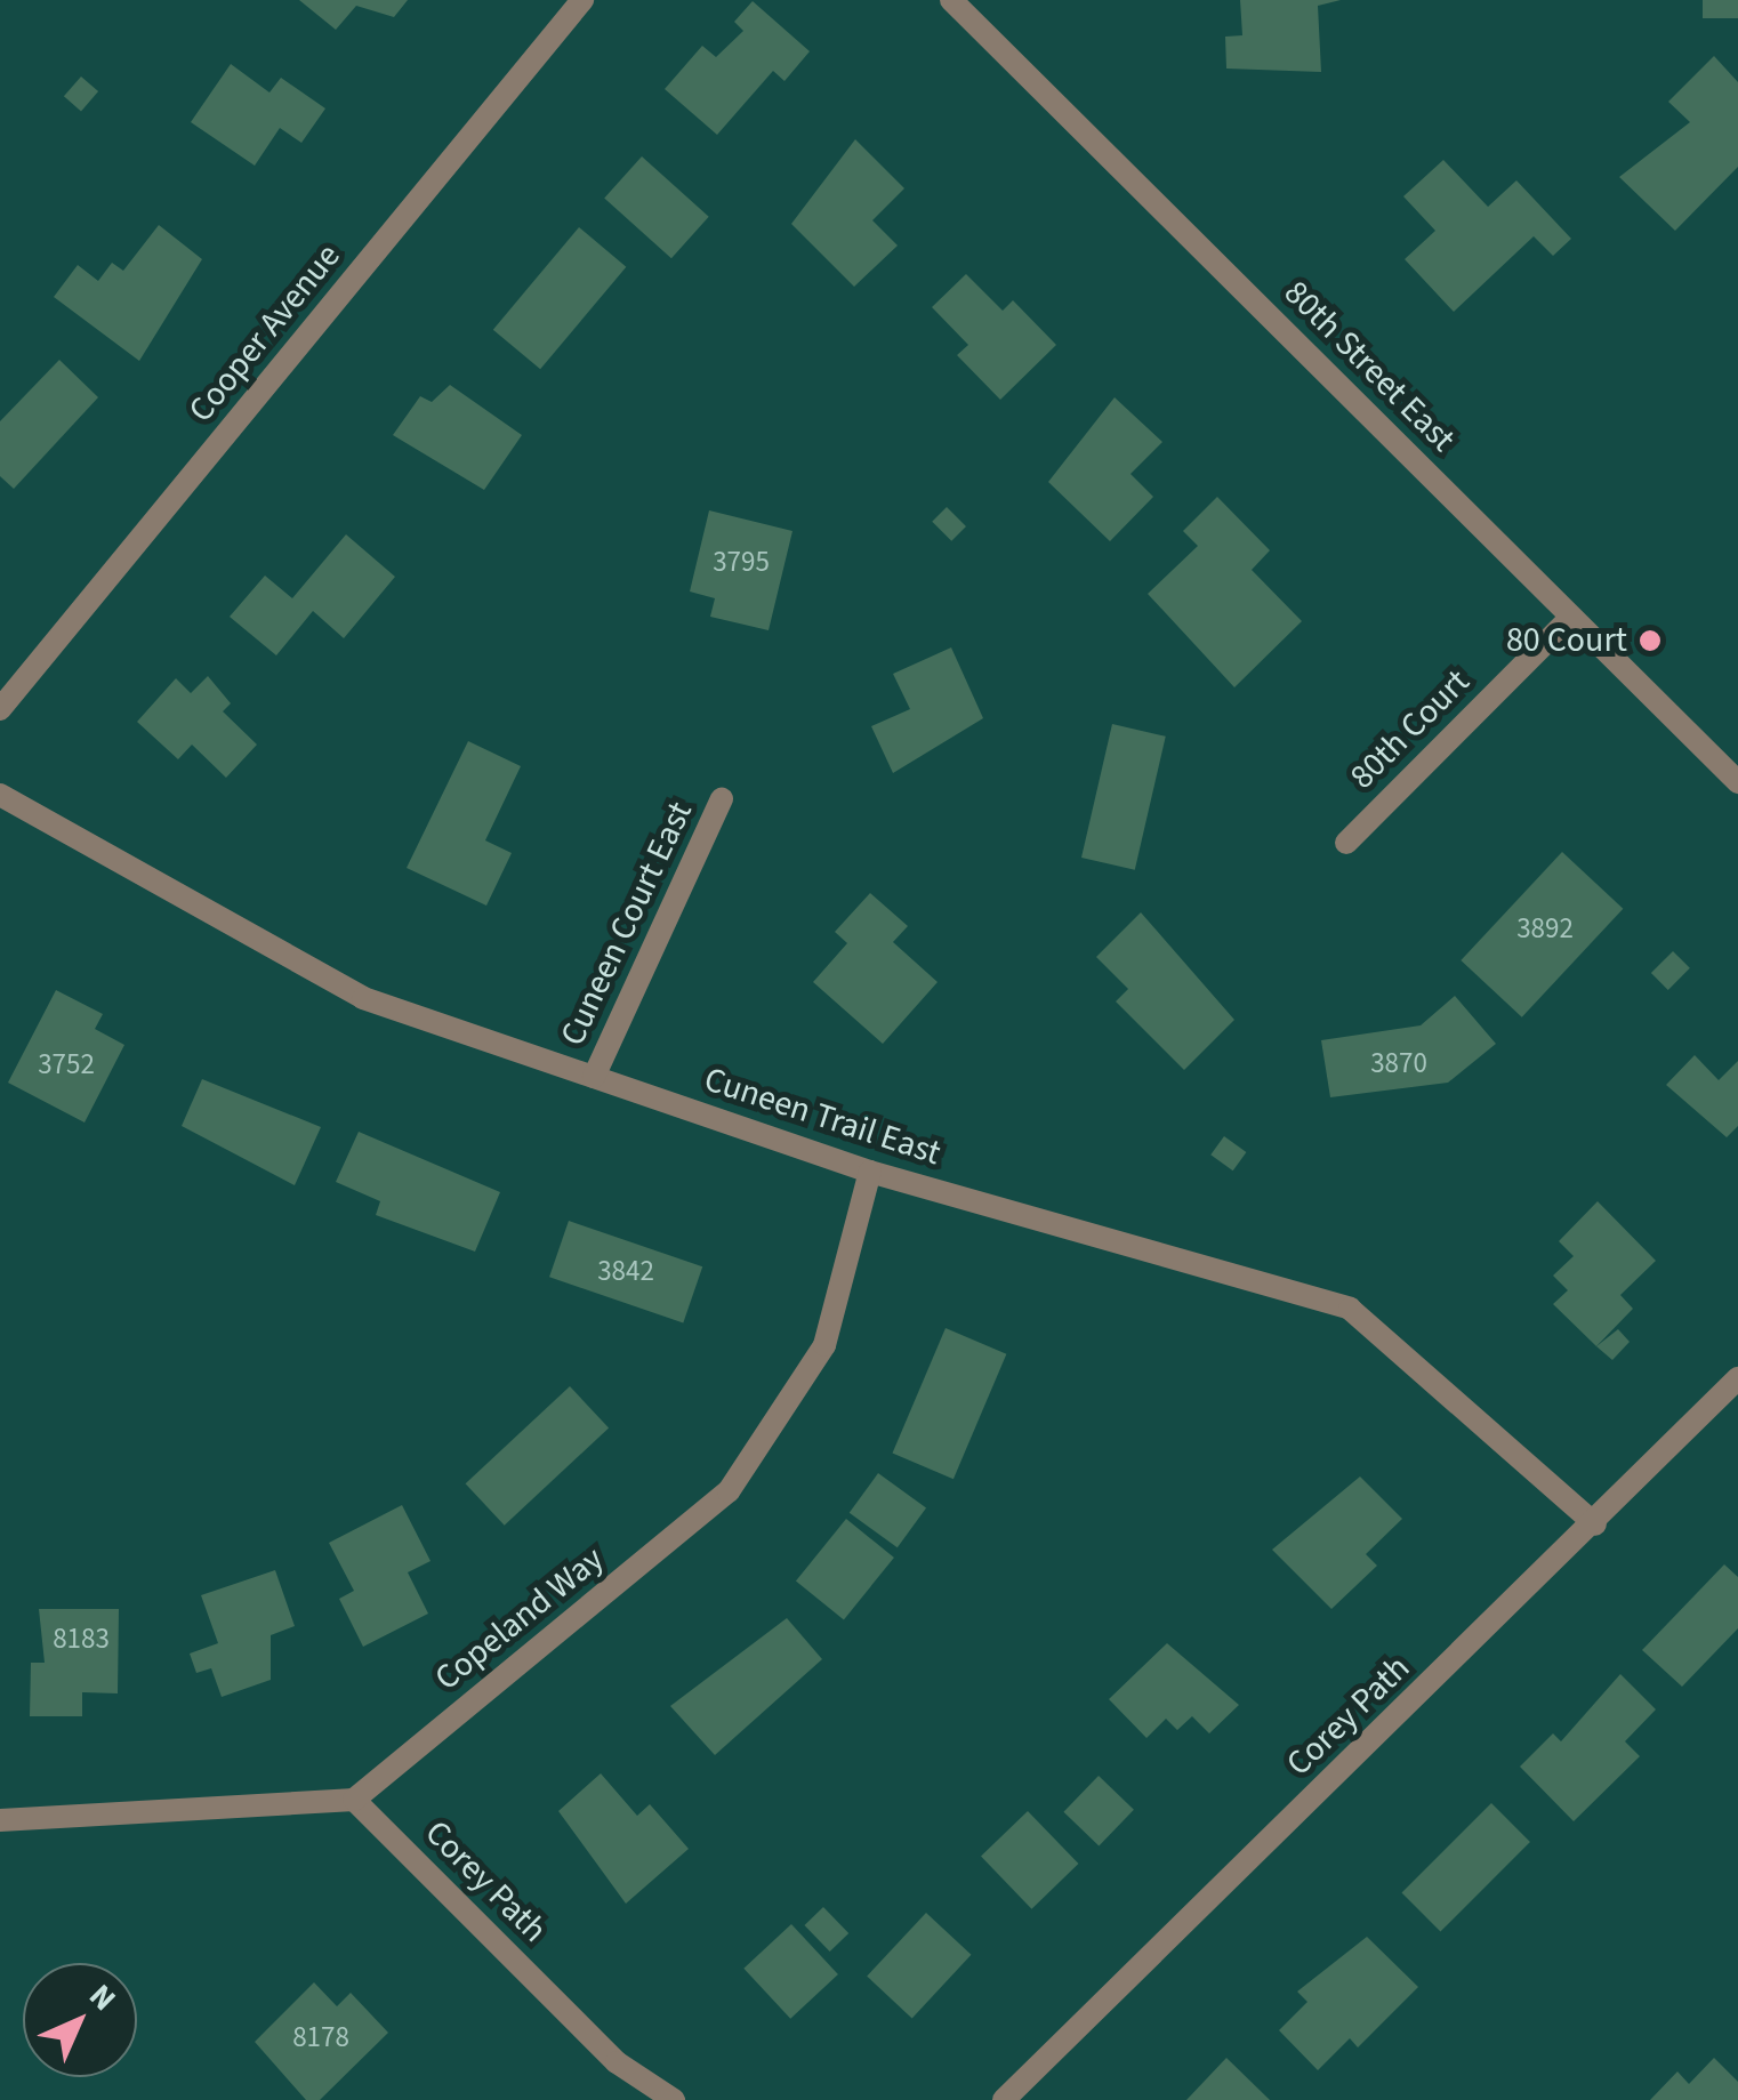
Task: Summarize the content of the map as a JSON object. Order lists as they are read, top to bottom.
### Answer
{
  "streets": {
    "street": [
      "Cooper Avenue",
      "80th Street East",
      "80th Court",
      "Cuneen Court East",
      "Cuneen Trail East",
      "Copeland Way",
      "Corey Path"
    ]
  },
  "crossings": [
    ["80th Street East", "80th Court"],
    ["Cuneen Court East", "Cuneen Trail East"],
    ["Cuneen Trail East", "Copeland Way"],
    ["Cuneen Trail East", "Corey Path"],
    ["Copeland Way", "Corey Path"]
  ],
  "places": ["80 Court"],
  "house_numbers": [
    "3795",
    "3892",
    "3870",
    "3752",
    "3842",
    "8183",
    "8178"
  ],
  "north": "top right"
}
